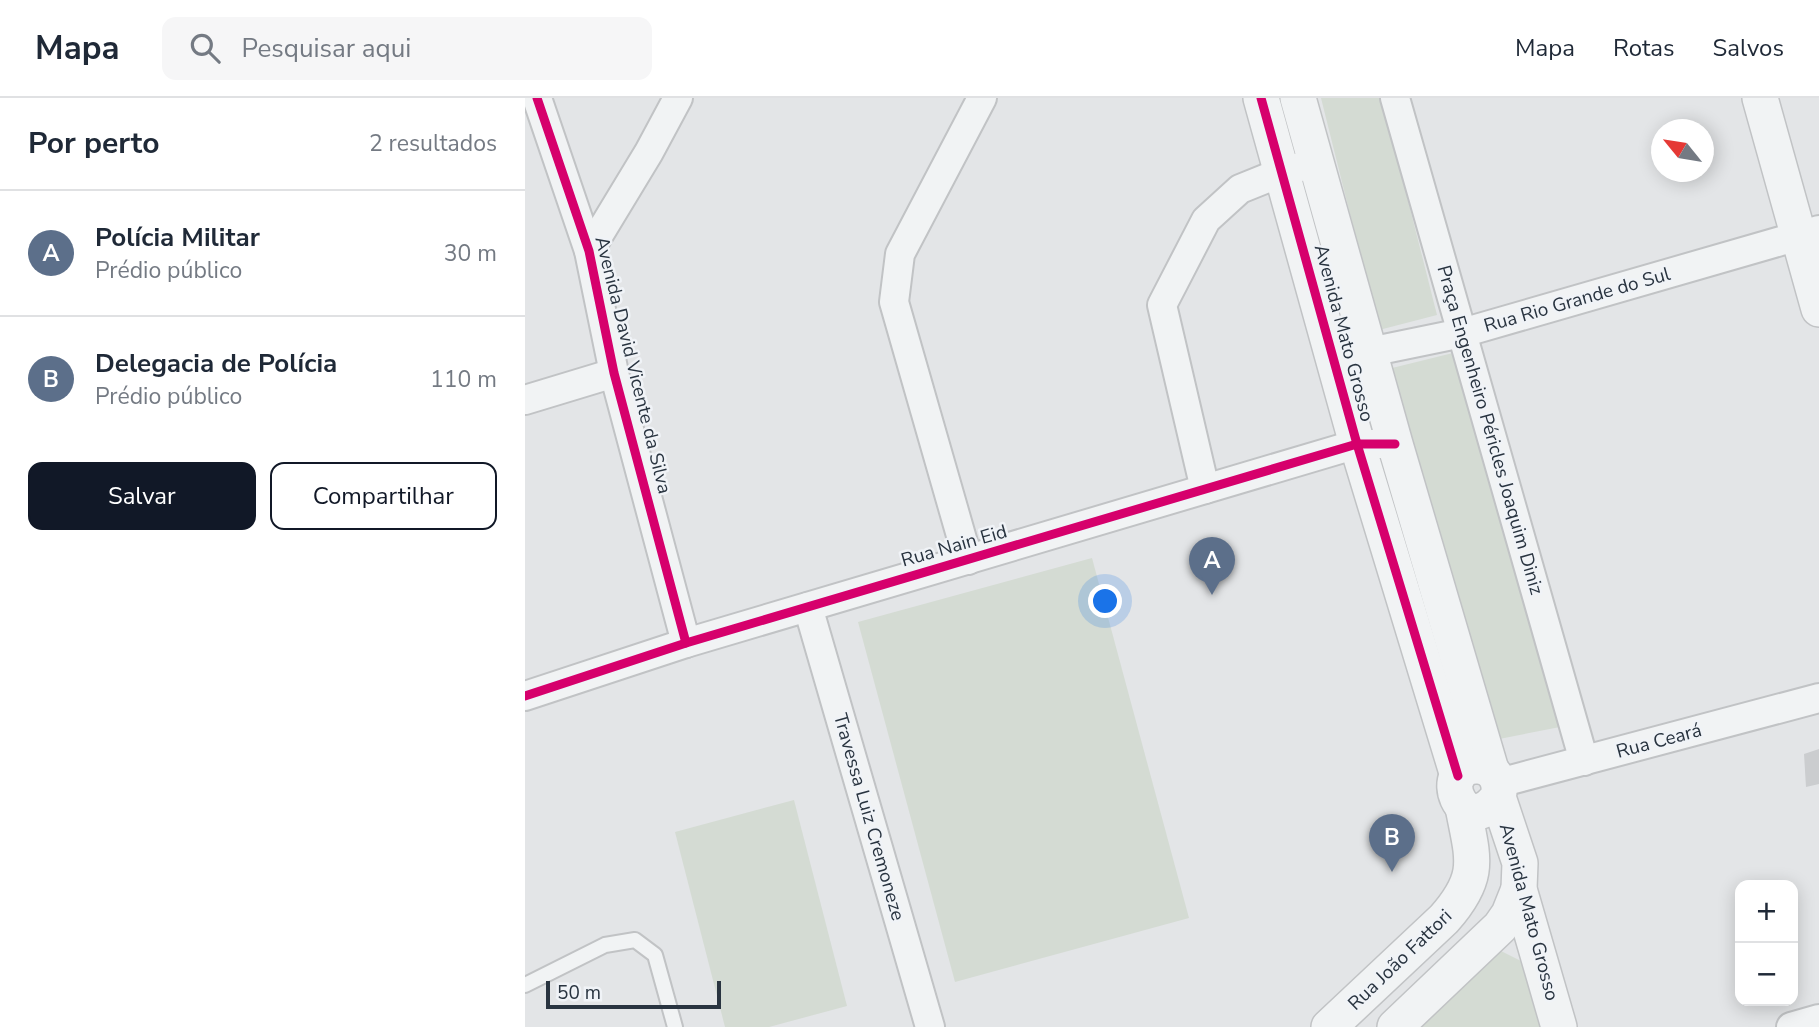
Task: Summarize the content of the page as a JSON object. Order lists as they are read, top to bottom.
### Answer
{
  "streets": {
    "street": [
      "Rua Rio Grande do Sul",
      "Avenida Mato Grosso",
      "Avenida David Vicente da Silva",
      "Praça Engenheiro Péricles Joaquim Diniz",
      "Rua Nain Eid",
      "Rua Ceará",
      "Travessa Luiz Cremoneze",
      "Rua João Fattori"
    ]
  },
  "crossings": [
    ["Rua Rio Grande do Sul", "Avenida Mato Grosso"],
    ["Rua Rio Grande do Sul", "Praça Engenheiro Péricles Joaquim Diniz"],
    ["Avenida Mato Grosso", "Rua Nain Eid"],
    ["Avenida Mato Grosso", "Rua Ceará"],
    ["Avenida Mato Grosso", "Rua João Fattori"],
    ["Avenida David Vicente da Silva", "Rua Nain Eid"],
    ["Praça Engenheiro Péricles Joaquim Diniz", "Rua Ceará"],
    ["Rua Nain Eid", "Travessa Luiz Cremoneze"],
    ["Rua Ceará", "Rua João Fattori"]
  ],
  "scale_bar": "50 m",
  "north": "top left",
  "page": {
    "header": "Mapa",
    "search": "Pesquisar aqui",
    "nav": ["Mapa", "Rotas", "Salvos"],
    "heading": ["Por perto", "2 resultados"],
    "list": [
      {
        "mark": "A",
        "name": "Polícia Militar",
        "note": "Prédio público",
        "value": "30 m"
      },
      {
        "mark": "B",
        "name": "Delegacia de Polícia",
        "note": "Prédio público",
        "value": "110 m"
      }
    ],
    "buttons": ["Salvar", "Compartilhar"],
    "pins": ["A", "B"],
    "map_buttons": ["+", "−"],
    "scale": "50 m"
  }
}
